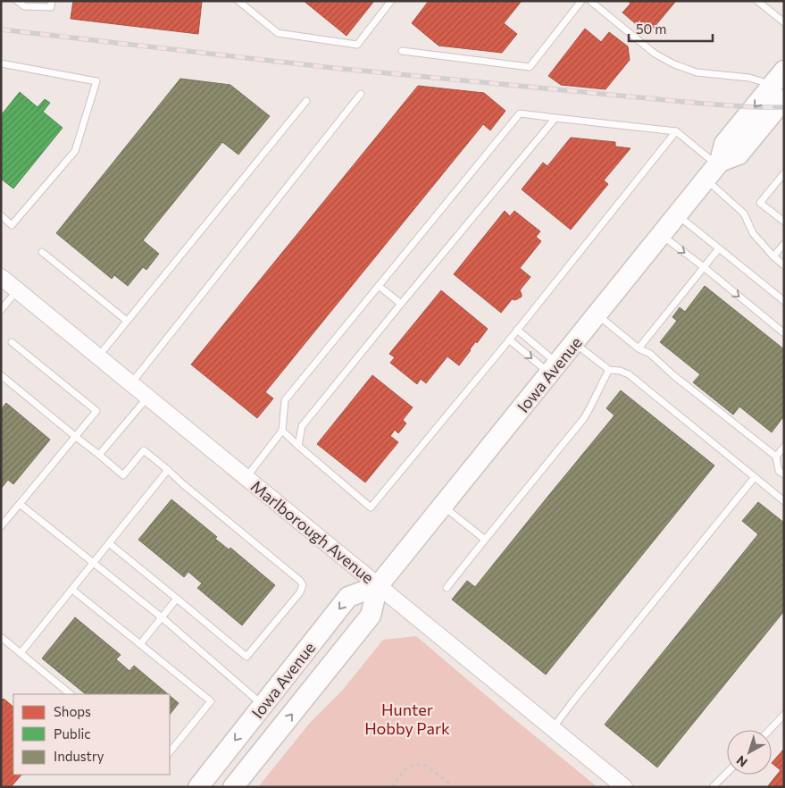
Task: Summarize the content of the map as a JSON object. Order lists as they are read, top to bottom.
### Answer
{
  "streets": {
    "main road": ["Iowa Avenue"],
    "street": ["Marlborough Avenue"]
  },
  "crossings": [
    ["Iowa Avenue", "Marlborough Avenue"]
  ],
  "parks": ["Hunter Hobby Park"],
  "legend": ["Shops", "Public", "Industry"],
  "scale_bar": "50 m",
  "north": "bottom left"
}
